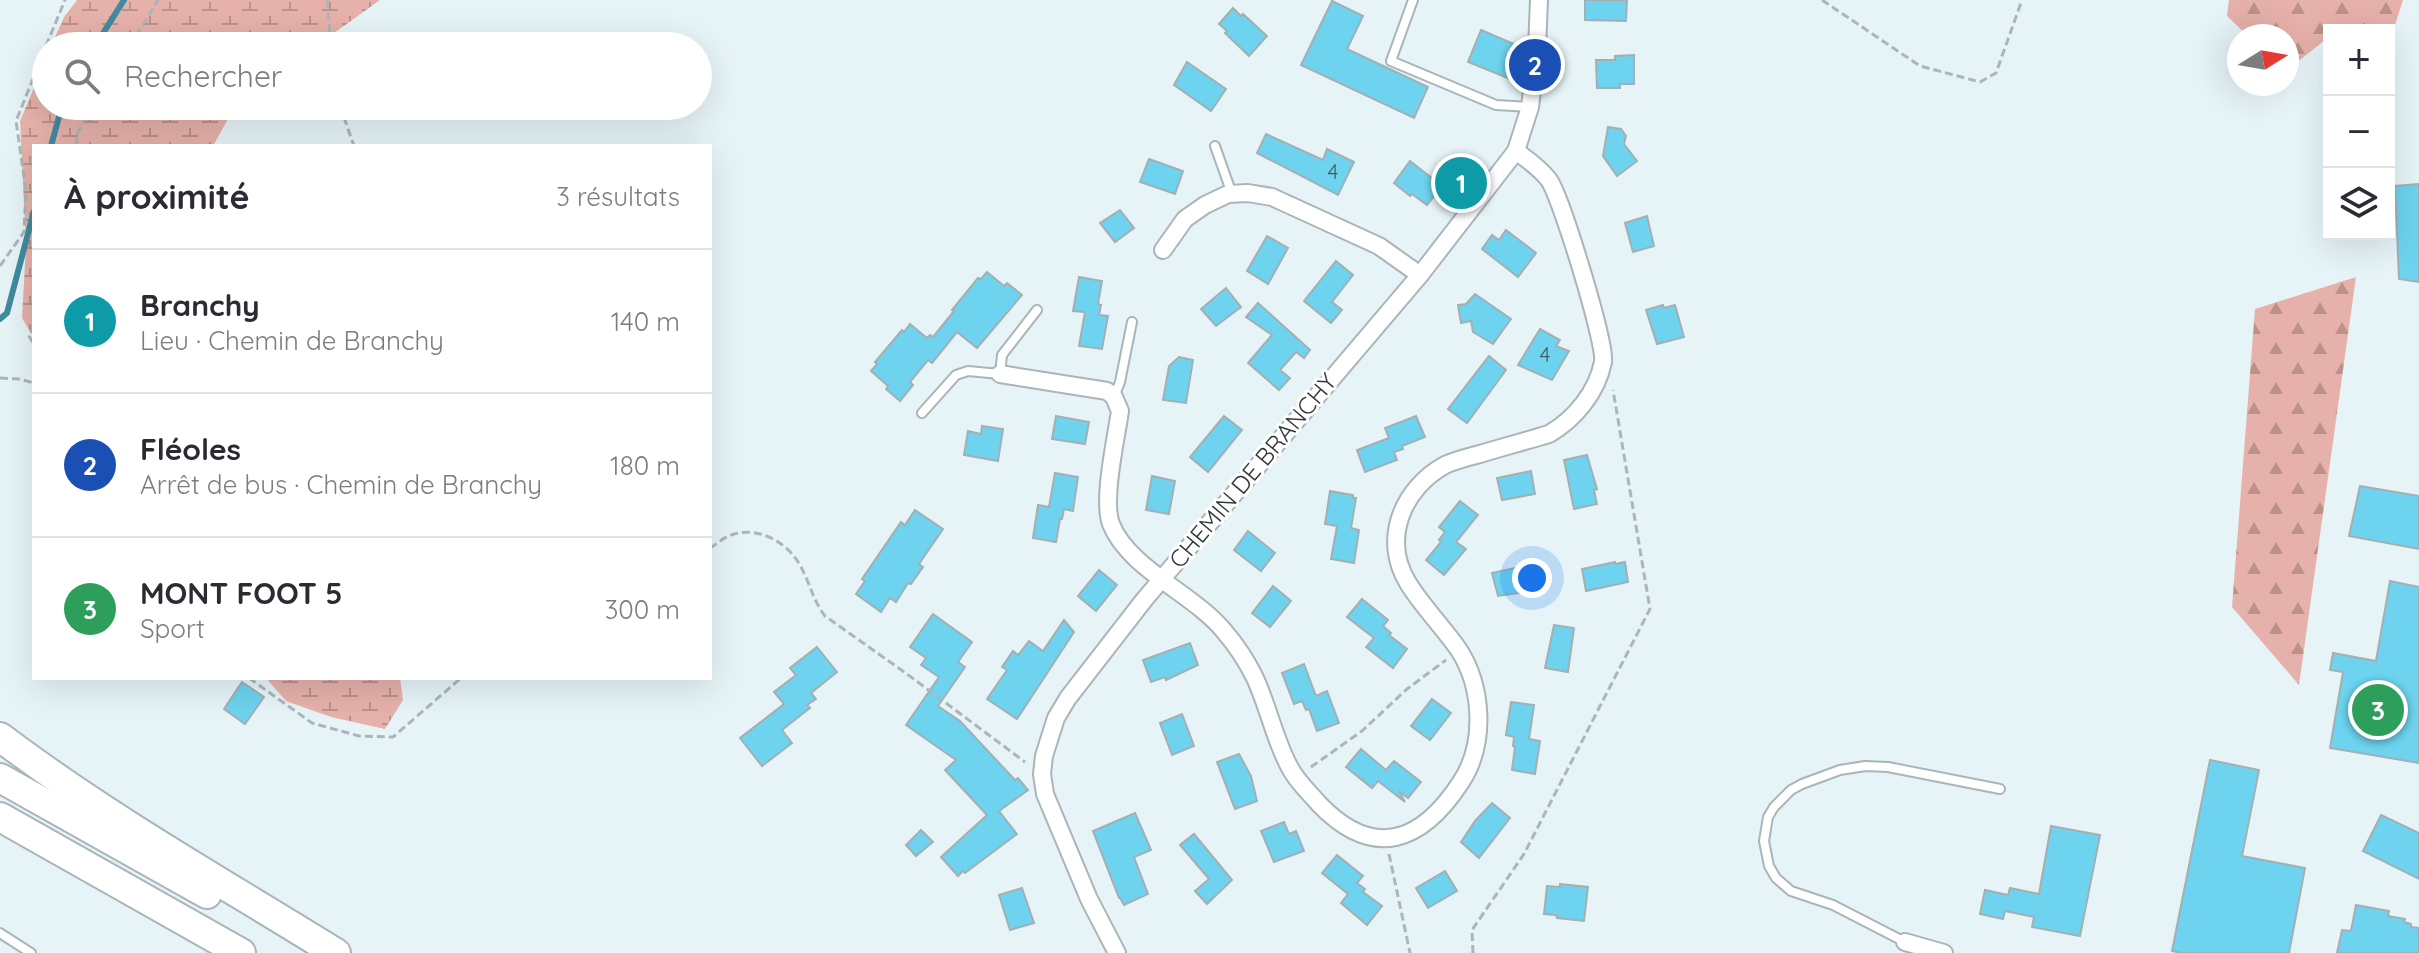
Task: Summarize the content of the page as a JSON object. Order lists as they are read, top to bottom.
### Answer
{
  "streets": {
    "street": ["CHEMIN DE BRANCHY"]
  },
  "house_numbers": ["4", "4"],
  "north": "right",
  "page": {
    "map_buttons": ["+", "−"],
    "search": "Rechercher",
    "pins": ["2", "1", "3"],
    "heading": ["À proximité", "3 résultats"],
    "list": [
      {
        "mark": "1",
        "name": "Branchy",
        "note": "Lieu · Chemin de Branchy",
        "value": "140 m"
      },
      {
        "mark": "2",
        "name": "Fléoles",
        "note": "Arrêt de bus · Chemin de Branchy",
        "value": "180 m"
      },
      {
        "mark": "3",
        "name": "MONT FOOT 5",
        "note": "Sport",
        "value": "300 m"
      }
    ]
  }
}
